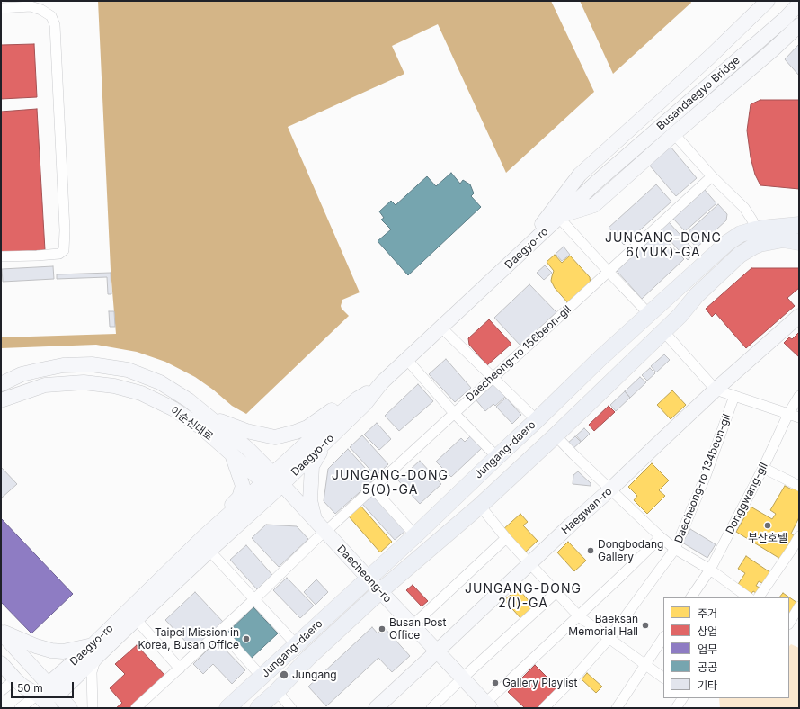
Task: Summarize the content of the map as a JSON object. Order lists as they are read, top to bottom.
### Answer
{
  "streets": {
    "main road": [
      "Busandaegyo Bridge",
      "Daegyo-ro",
      "이순신대로",
      "Jungang-daero",
      "Haegwan-ro",
      "Daecheong-ro"
    ],
    "street": ["Daecheong-ro 156beon-gil", "Daecheong-ro 134beon-gil", "Donggwang-gil"]
  },
  "crossings": [
    ["Busandaegyo Bridge", "Daegyo-ro"],
    ["Daegyo-ro", "이순신대로"],
    ["Daegyo-ro", "Daecheong-ro"],
    ["Daecheong-ro 156beon-gil", "이순신대로"],
    ["Daecheong-ro 156beon-gil", "Daecheong-ro"],
    ["이순신대로", "Daecheong-ro"],
    ["Jungang-daero", "Daecheong-ro"],
    ["Haegwan-ro", "Daecheong-ro"]
  ],
  "districts": ["JUNGANG-DONG 6(YUK)-GA", "JUNGANG-DONG 5(O)-GA", "JUNGANG-DONG 2(I)-GA"],
  "places": [
    "부산호텔",
    "Dongbodang Gallery",
    "Baeksan Memorial Hall",
    "Busan Post Office",
    "Taipei Mission in Korea, Busan Office",
    "Jungang",
    "Gallery Playlist"
  ],
  "legend": [
    "주거",
    "상업",
    "업무",
    "공공",
    "기타"
  ],
  "scale_bar": "50 m"
}
